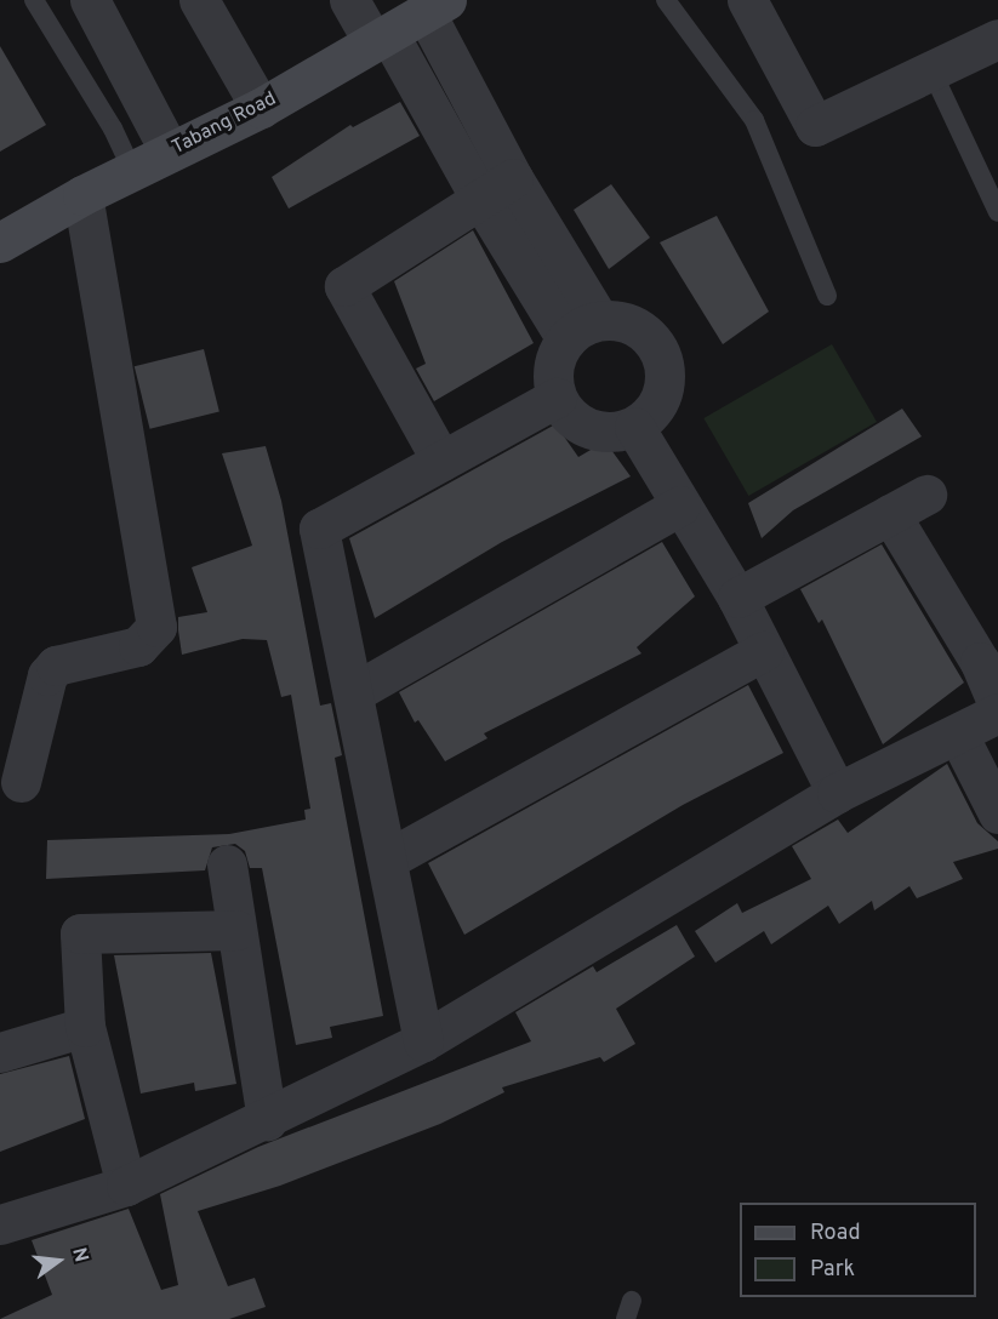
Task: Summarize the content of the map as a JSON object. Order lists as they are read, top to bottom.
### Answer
{
  "streets": {
    "main road": ["Tabang Road"]
  },
  "legend": ["Road", "Park"],
  "north": "right"
}
